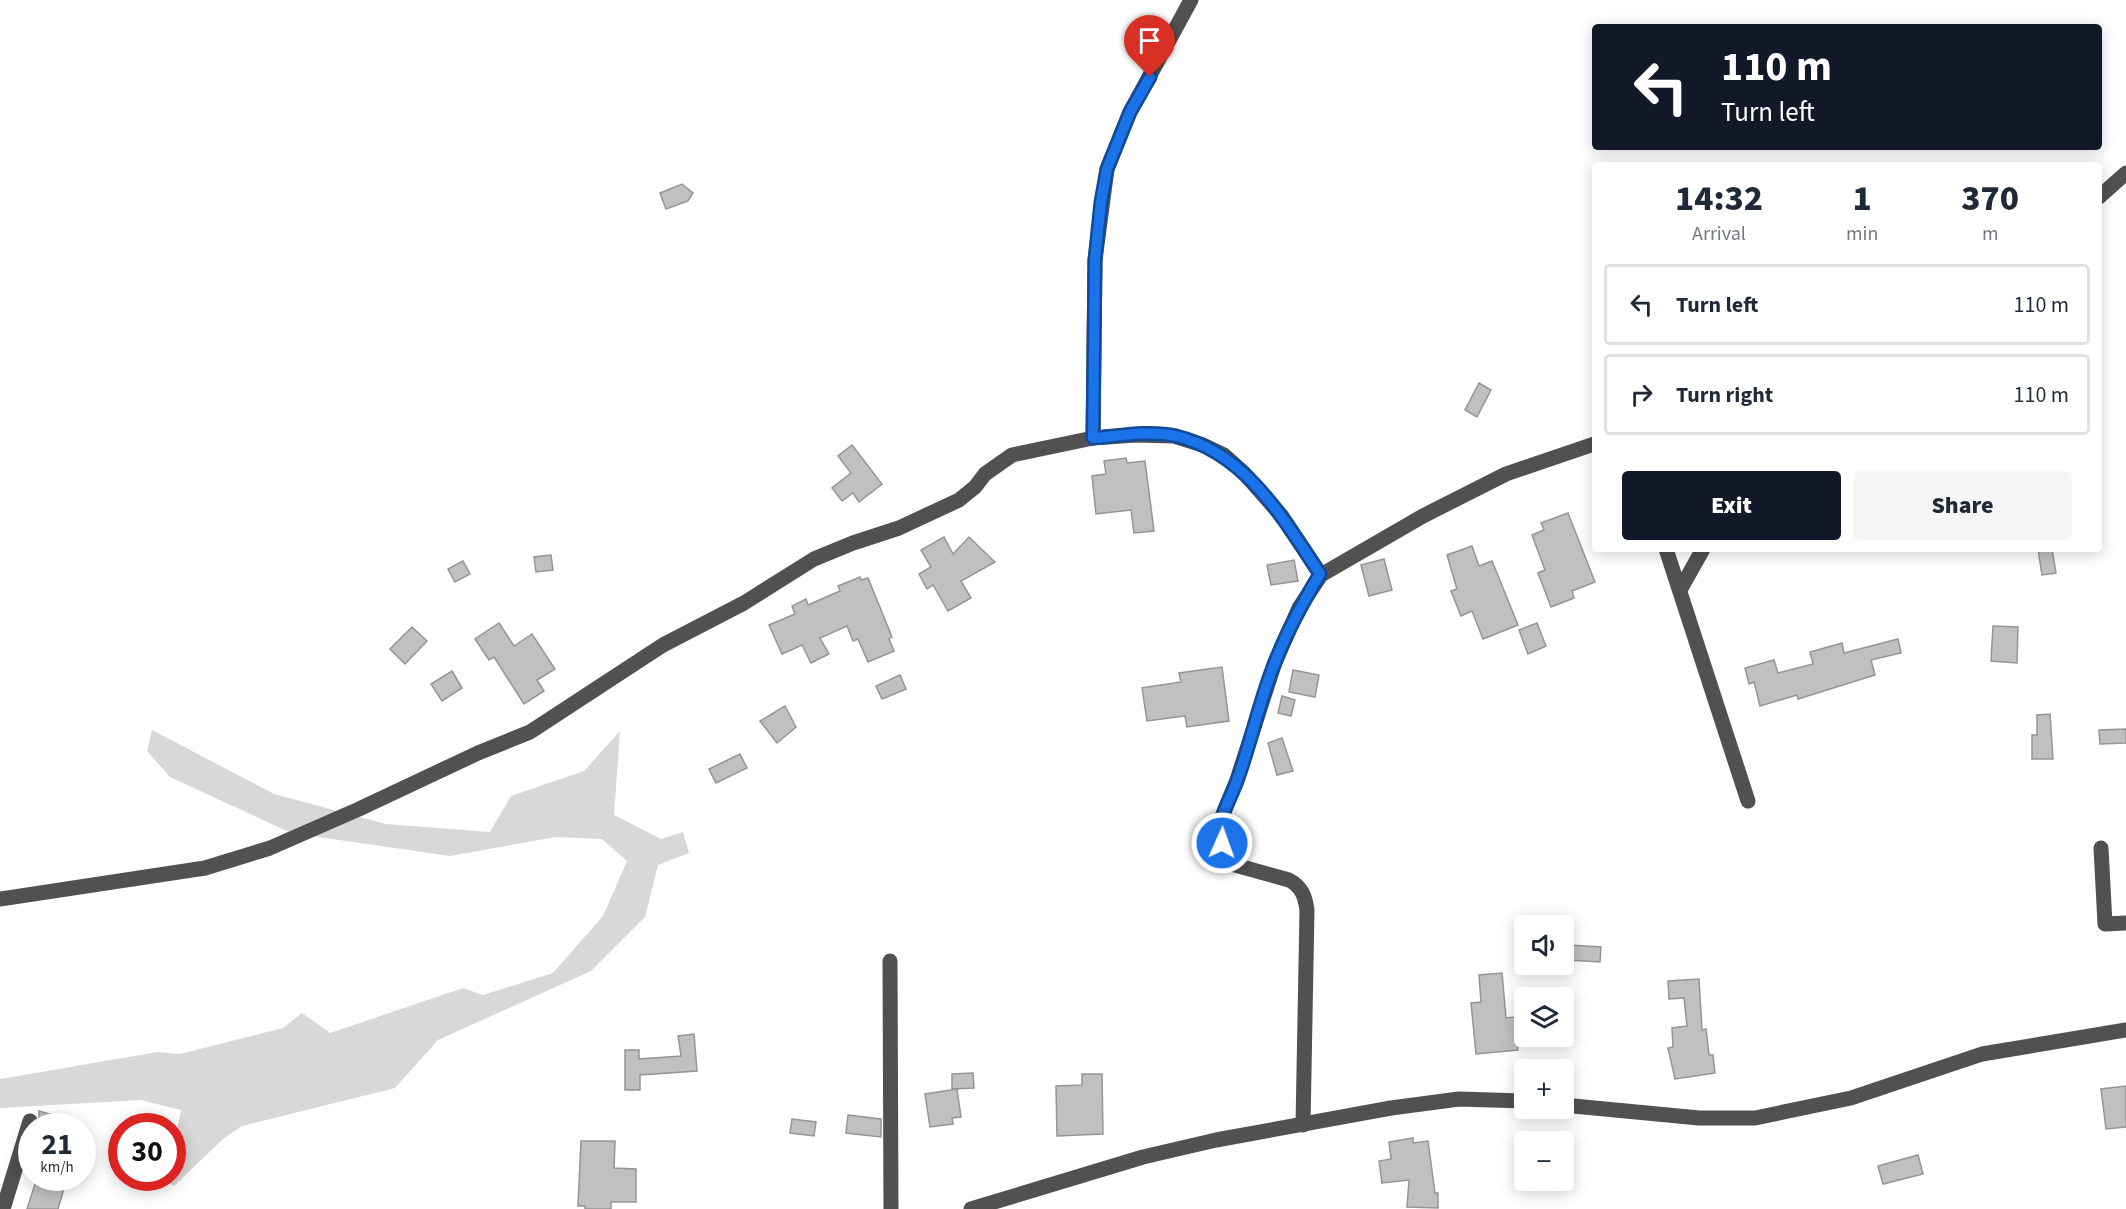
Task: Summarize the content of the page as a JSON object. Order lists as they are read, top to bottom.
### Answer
{
  "page": {
    "turn": ["110 m", "Turn left"],
    "eta": [
      "14:32",
      "Arrival",
      "1",
      "min",
      "370",
      "m"
    ],
    "list": [
      {
        "name": "Turn left",
        "value": "110 m"
      },
      {
        "name": "Turn right",
        "value": "110 m"
      }
    ],
    "buttons": ["Exit", "Share"],
    "map_buttons": ["+", "−"],
    "speed": "21 km/h",
    "limit": "30"
  }
}
